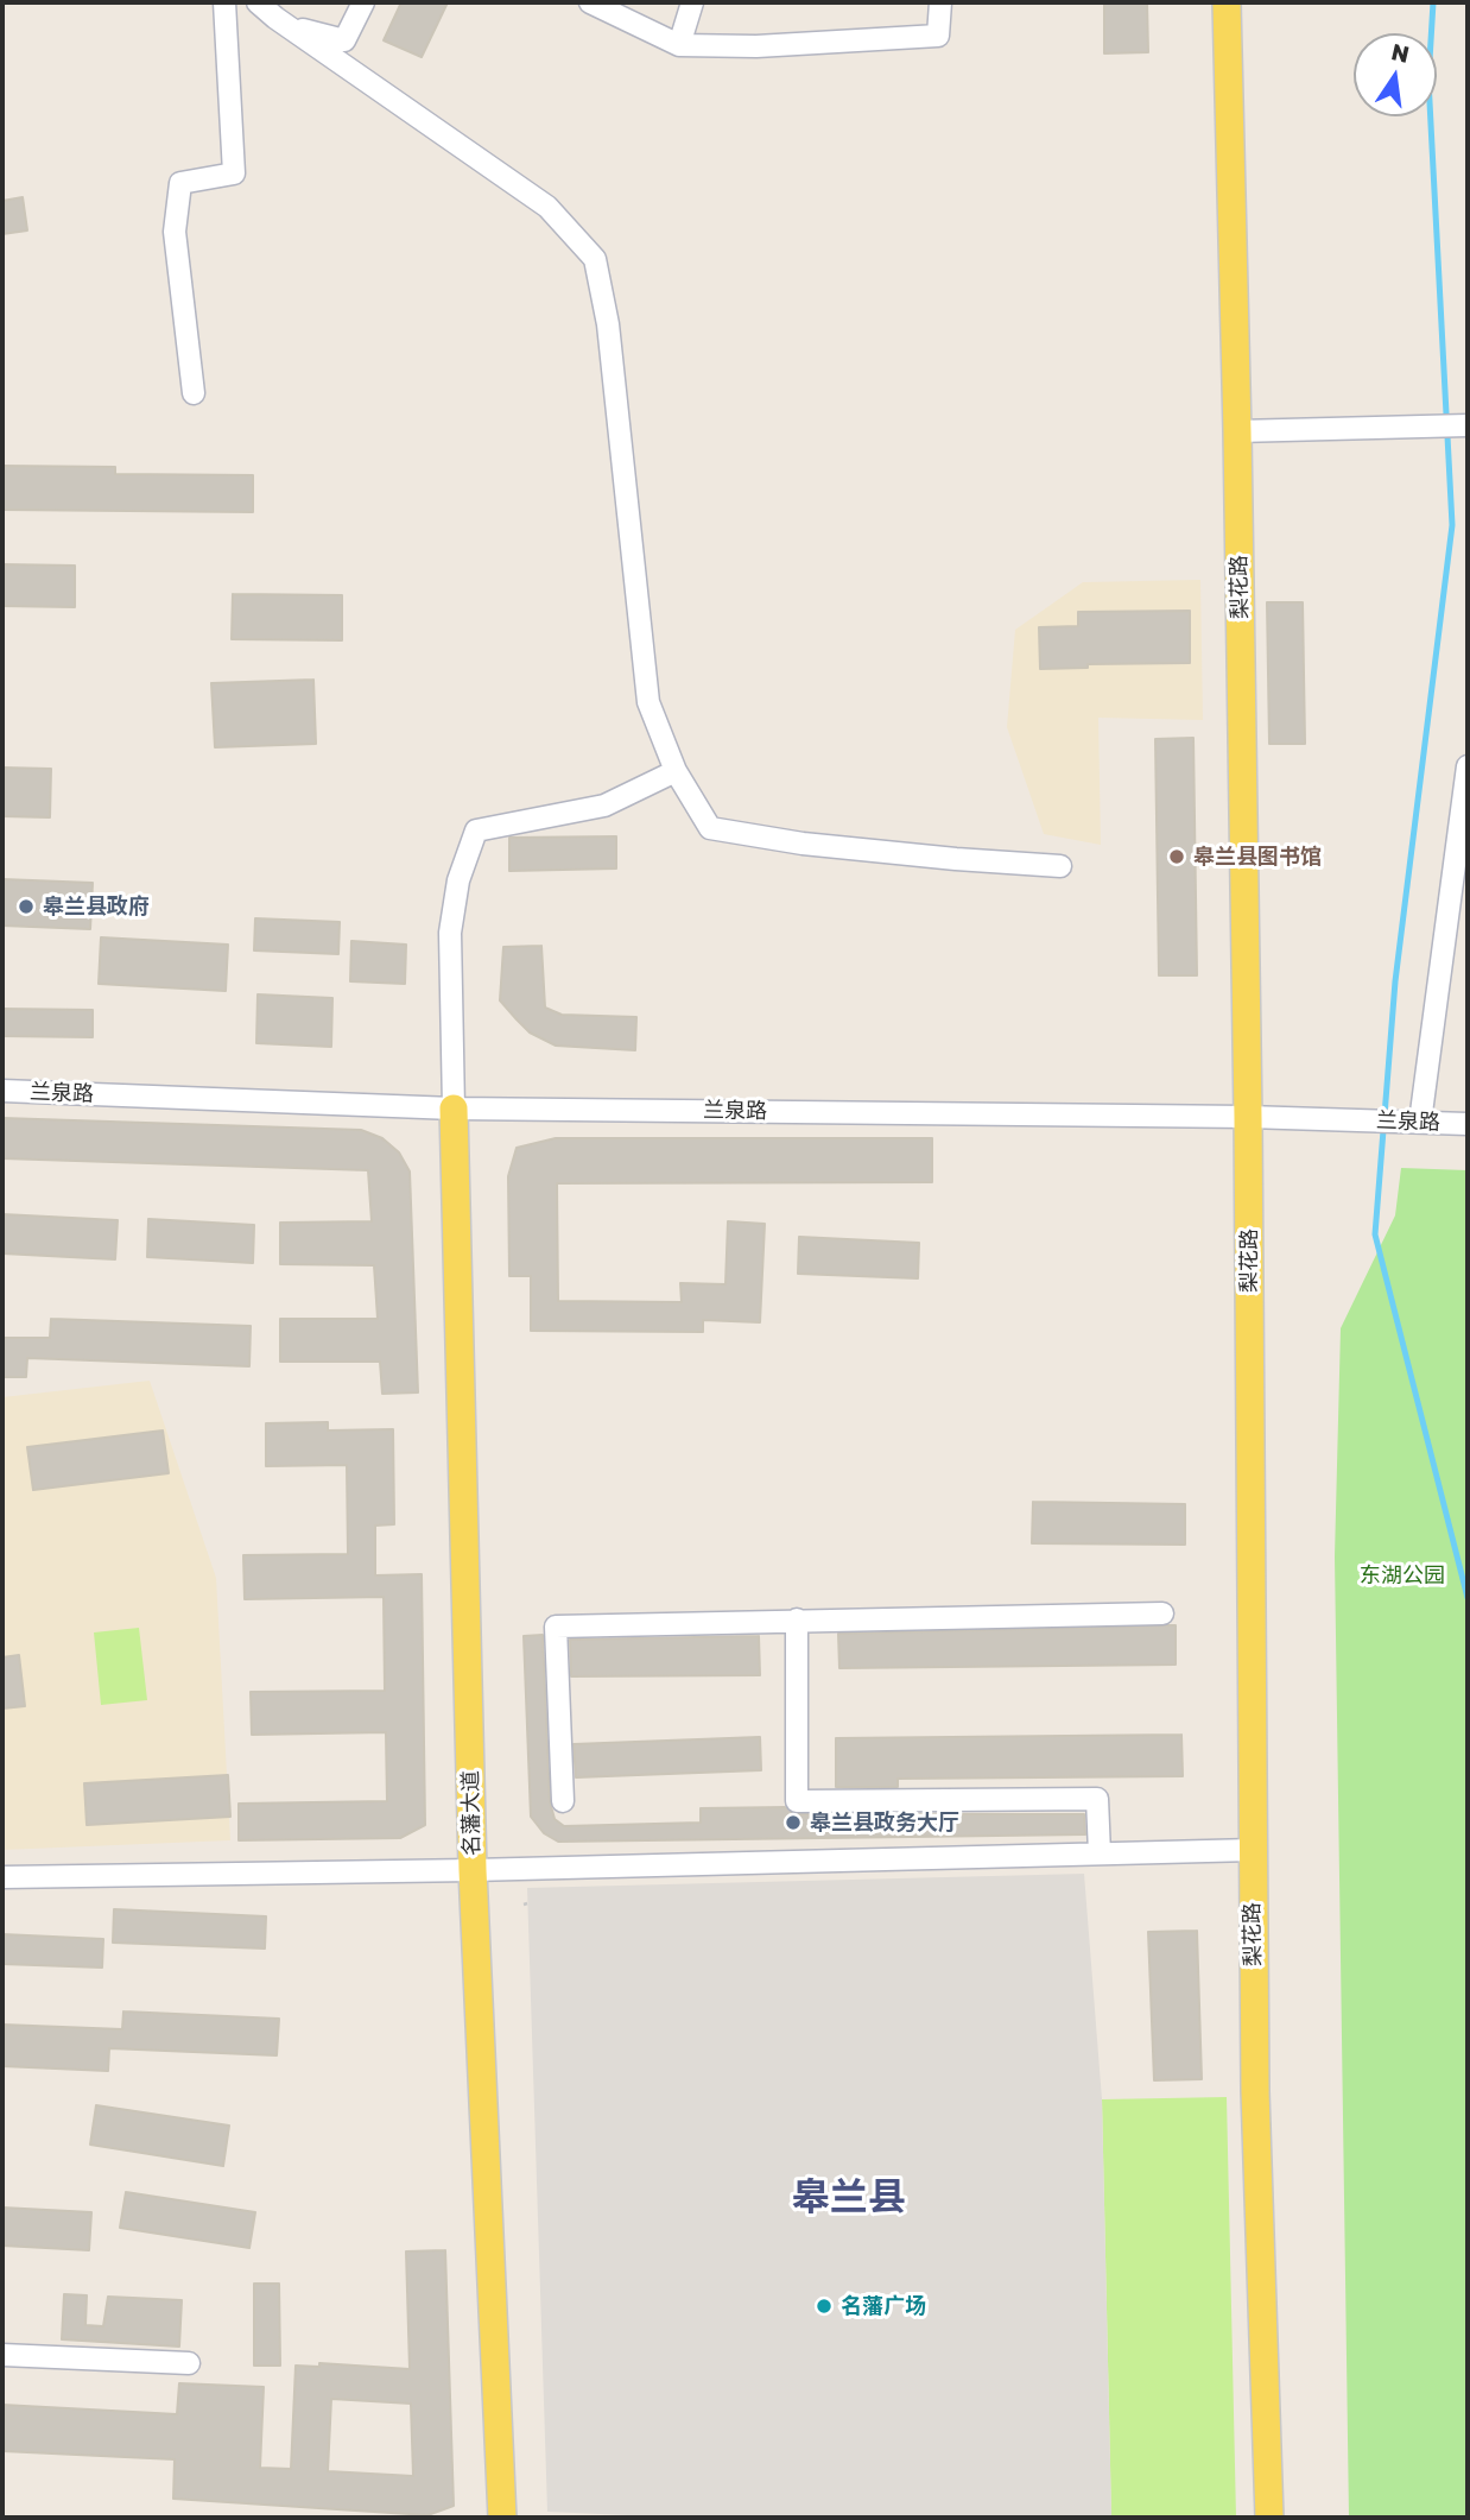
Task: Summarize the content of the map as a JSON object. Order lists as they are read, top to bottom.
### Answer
{
  "streets": {
    "main road": ["梨花路", "名藩大道"],
    "street": ["兰泉路"]
  },
  "crossings": [
    ["梨花路", "兰泉路"],
    ["兰泉路", "名藩大道"]
  ],
  "districts": ["皋兰县"],
  "parks": ["东湖公园"],
  "places": [
    "皋兰县图书馆",
    "皋兰县政府",
    "皋兰县政务大厅",
    "名藩广场"
  ],
  "north": "top"
}
